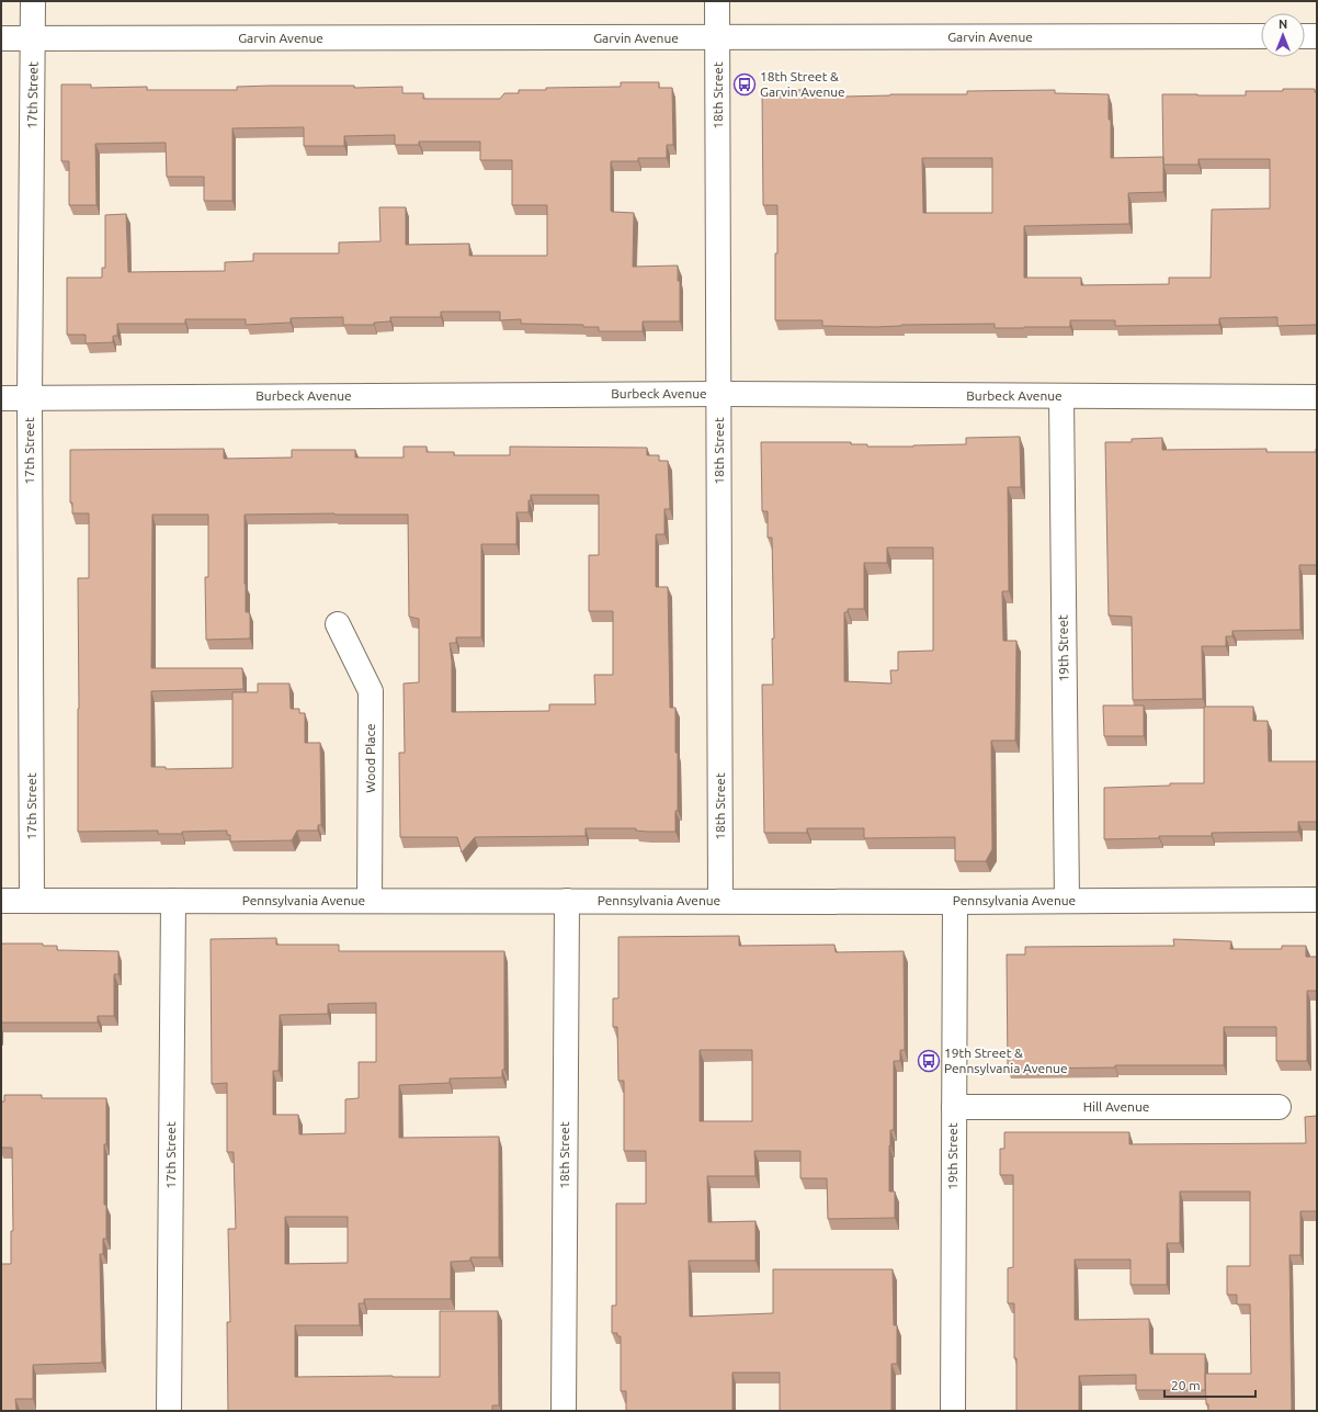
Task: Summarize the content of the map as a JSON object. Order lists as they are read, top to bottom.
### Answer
{
  "streets": {
    "street": [
      "Garvin Avenue",
      "17th Street",
      "18th Street",
      "Burbeck Avenue",
      "19th Street",
      "Wood Place",
      "Pennsylvania Avenue",
      "Hill Avenue"
    ]
  },
  "crossings": [
    ["Garvin Avenue", "17th Street"],
    ["Garvin Avenue", "18th Street"],
    ["17th Street", "Burbeck Avenue"],
    ["17th Street", "Pennsylvania Avenue"],
    ["18th Street", "Burbeck Avenue"],
    ["18th Street", "Pennsylvania Avenue"],
    ["Burbeck Avenue", "19th Street"],
    ["19th Street", "Pennsylvania Avenue"],
    ["19th Street", "Hill Avenue"],
    ["Wood Place", "Pennsylvania Avenue"]
  ],
  "places": {
    "bus stop": ["18th Street & Garvin Avenue", "19th Street & Pennsylvania Avenue"]
  },
  "scale_bar": "20 m",
  "north": "top"
}
